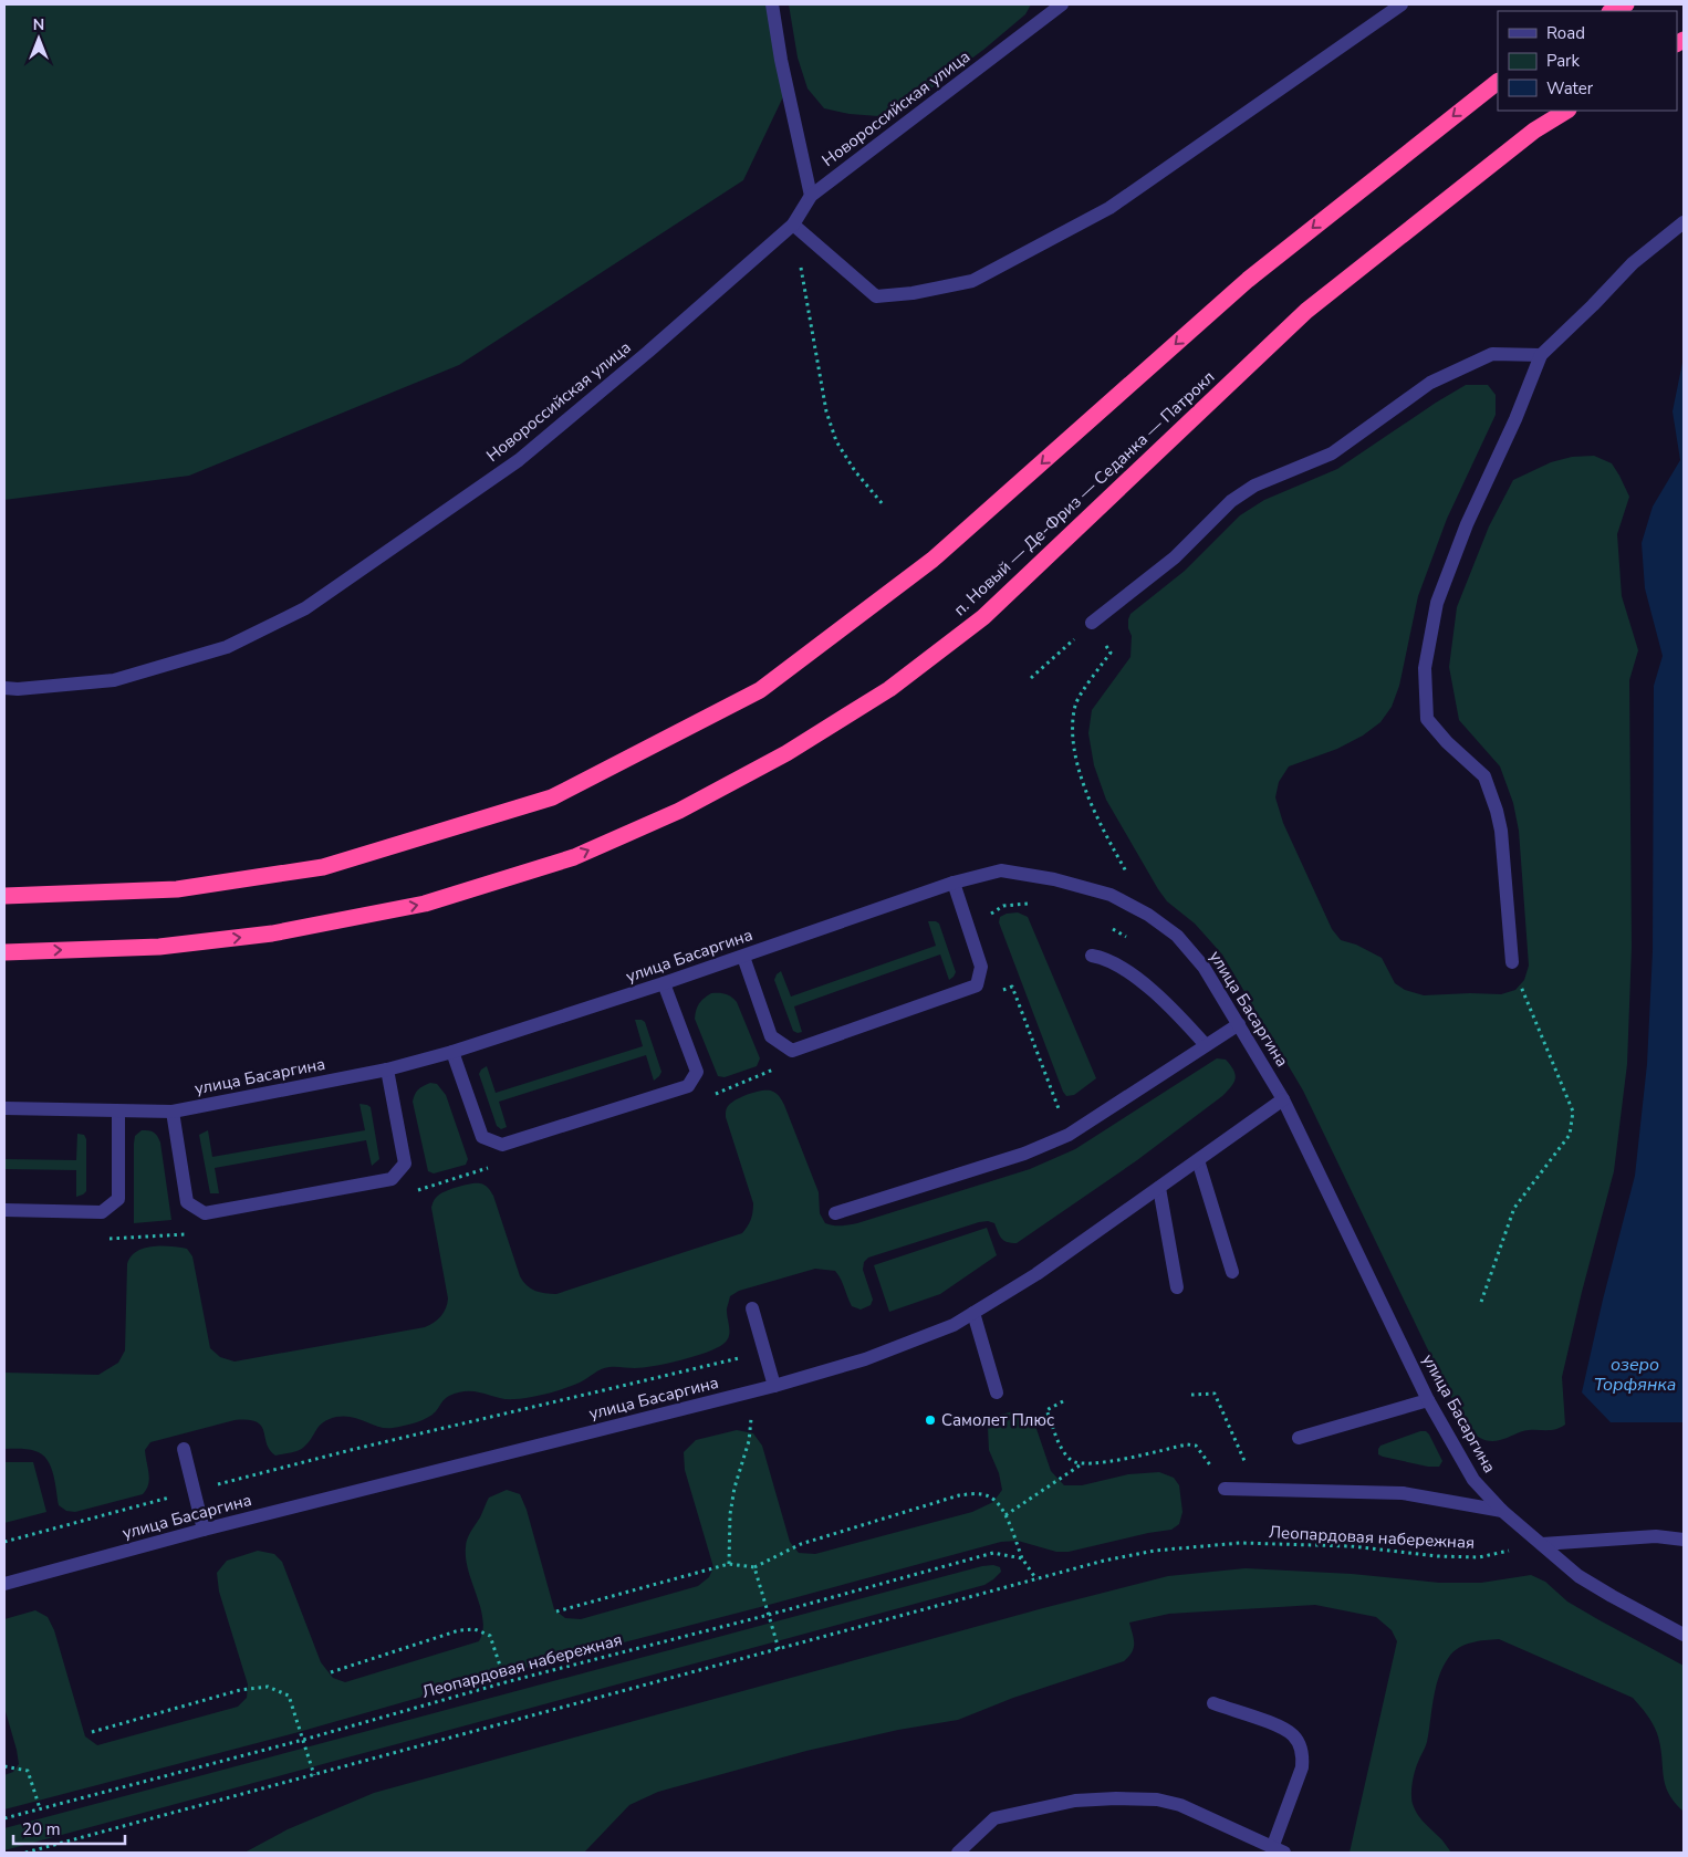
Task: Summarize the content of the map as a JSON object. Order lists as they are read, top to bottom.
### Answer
{
  "streets": {
    "highway": ["п. Новый — Де-Фриз — Седанка — Патрокл"],
    "street": ["Новороссийская улица", "улица Басаргина"],
    "path": ["Леопардовая набережная"]
  },
  "crossings": [
    ["улица Басаргина", "Леопардовая набережная"]
  ],
  "water": ["озеро Торфянка"],
  "places": ["Самолет Плюс"],
  "legend": ["Road", "Park", "Water"],
  "scale_bar": "20 m",
  "north": "top"
}
